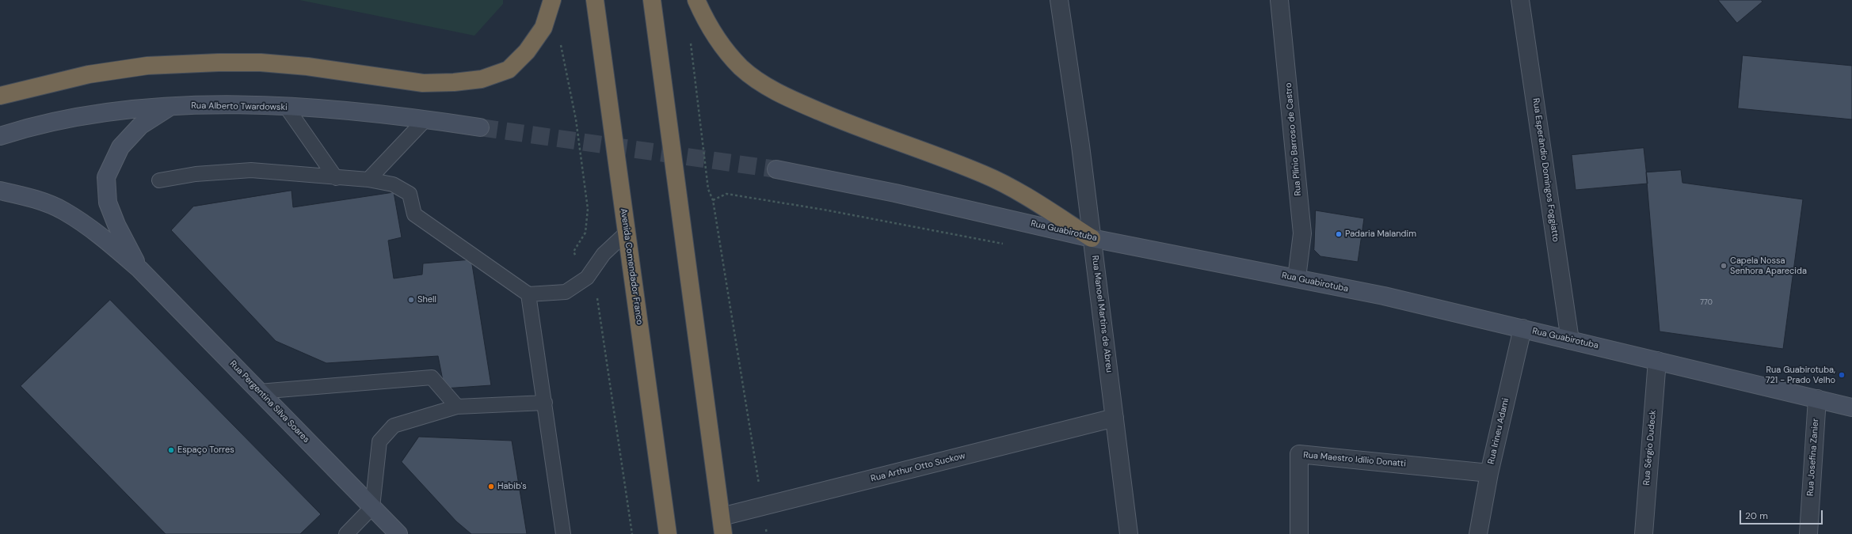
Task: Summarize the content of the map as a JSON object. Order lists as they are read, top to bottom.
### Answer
{
  "streets": {
    "highway": ["Avenida Comendador Franco"],
    "main road": ["Rua Alberto Twardowski", "Rua Guabirotuba", "Rua Pergentina Silva Soares"],
    "street": [
      "Rua Plínio Barroso de Castro",
      "Rua Esperândio Domingos Foggiatto",
      "Rua Manoel Martins de Abreu",
      "Rua Irineu Adami",
      "Rua Sérgio Dudeck",
      "Rua Josefina Zanier",
      "Rua Maestro Idílio Donatti",
      "Rua Arthur Otto Suckow"
    ]
  },
  "crossings": [
    ["Rua Alberto Twardowski", "Rua Pergentina Silva Soares"],
    ["Rua Plínio Barroso de Castro", "Rua Guabirotuba"],
    ["Rua Esperândio Domingos Foggiatto", "Rua Guabirotuba"],
    ["Rua Guabirotuba", "Rua Manoel Martins de Abreu"],
    ["Rua Guabirotuba", "Rua Irineu Adami"],
    ["Rua Guabirotuba", "Rua Sérgio Dudeck"],
    ["Rua Guabirotuba", "Rua Josefina Zanier"],
    ["Rua Manoel Martins de Abreu", "Rua Arthur Otto Suckow"],
    ["Rua Irineu Adami", "Rua Maestro Idílio Donatti"]
  ],
  "places": [
    "Padaria Malandim",
    "Capela Nossa Senhora Aparecida",
    "Shell",
    "Rua Guabirotuba, 721 - Prado Velho",
    "Espaço Torres",
    "Habib's"
  ],
  "house_numbers": ["770"],
  "scale_bar": "20 m"
}
